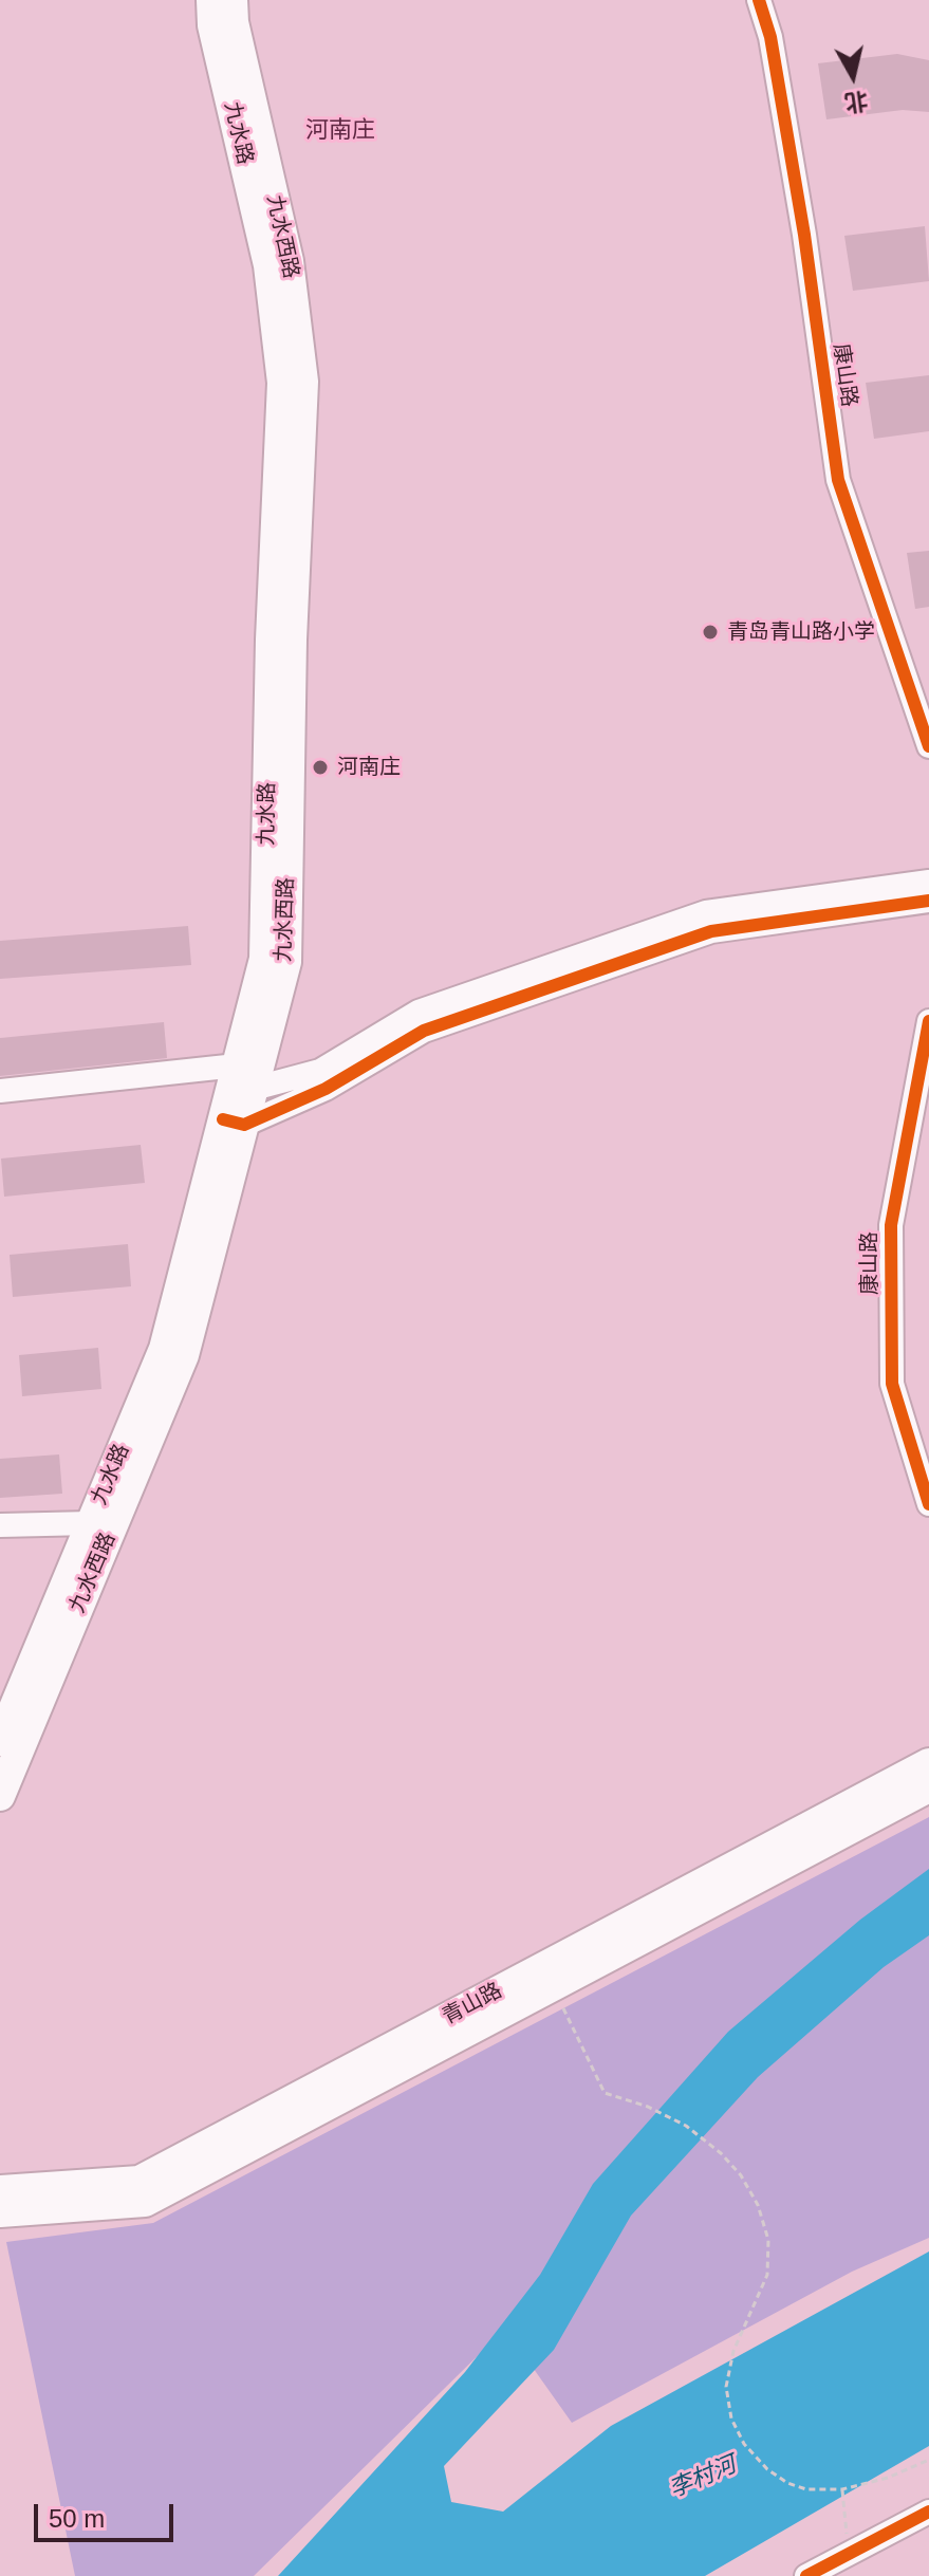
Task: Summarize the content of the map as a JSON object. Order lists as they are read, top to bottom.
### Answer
{
  "streets": {
    "main road": ["九水路", "九水西路", "青山路"],
    "street": ["康山路"]
  },
  "crossings": [
    ["九水路", "九水西路"]
  ],
  "districts": ["河南庄"],
  "water": ["李村河"],
  "places": ["青岛青山路小学", "河南庄"],
  "scale_bar": "50 m",
  "north": "bottom"
}
